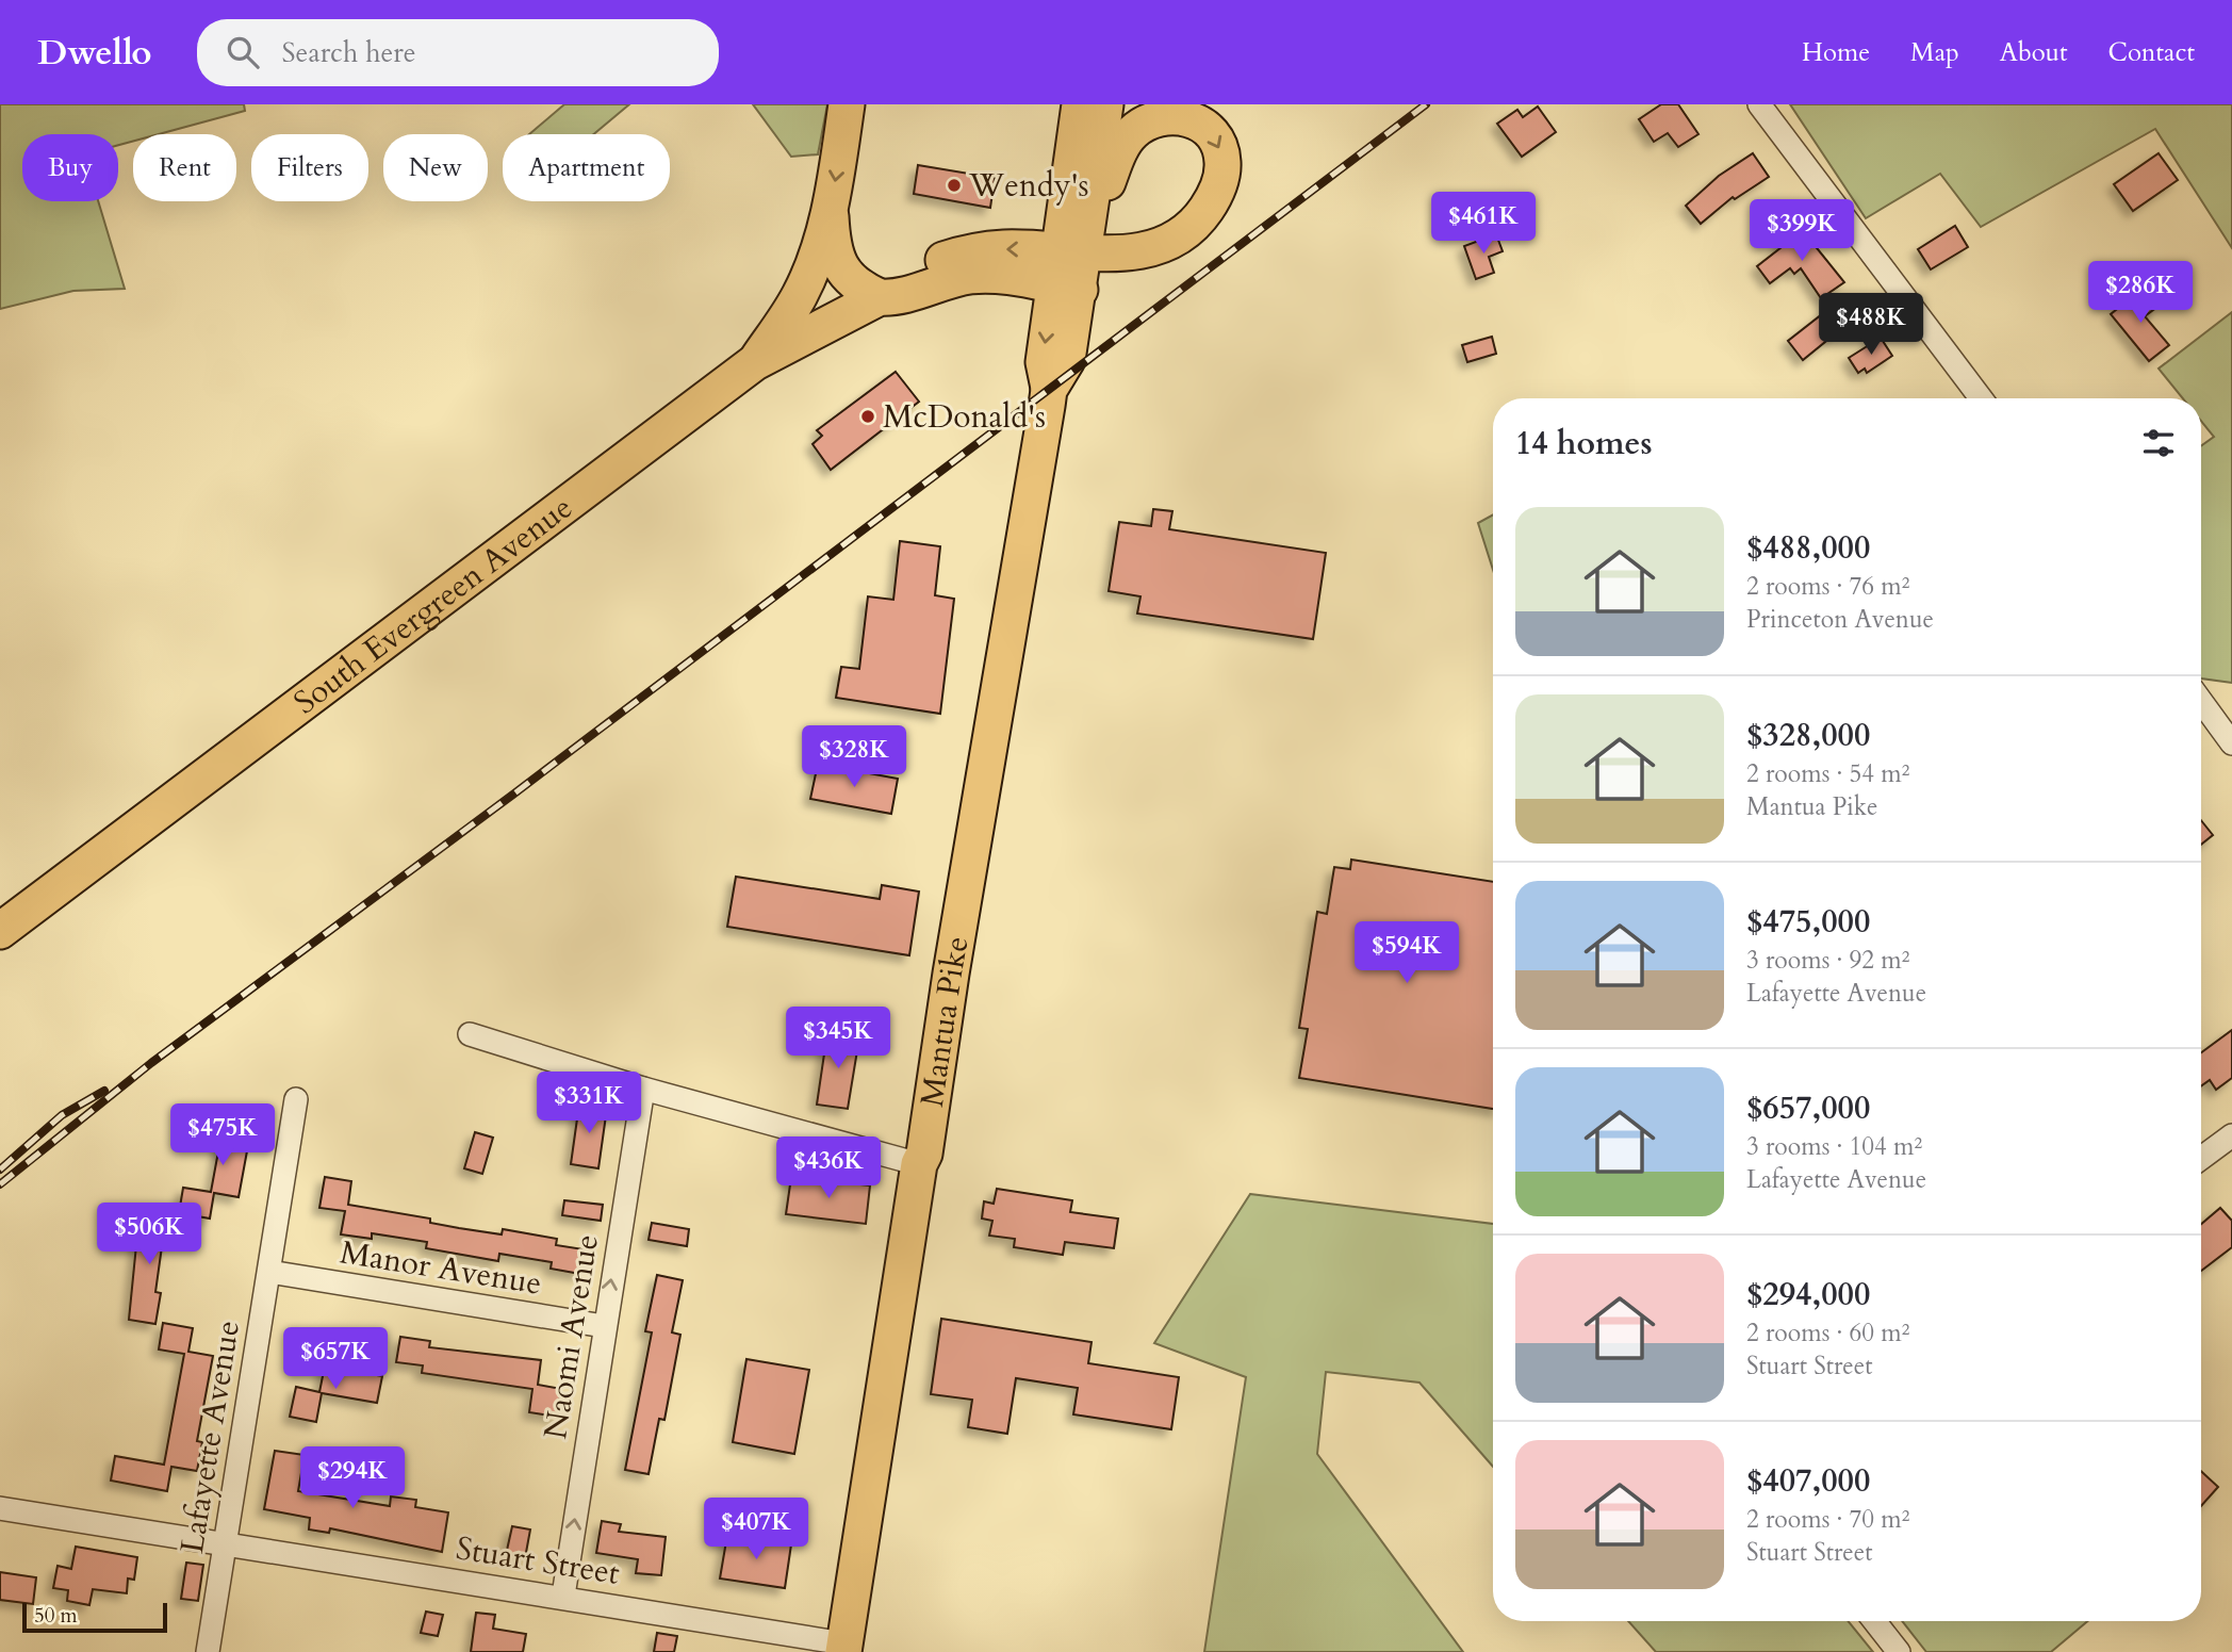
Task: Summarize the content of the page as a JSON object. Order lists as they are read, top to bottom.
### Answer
{
  "streets": {
    "main road": ["South Evergreen Avenue", "Mantua Pike"],
    "street": [
      "Manor Avenue",
      "Naomi Avenue",
      "Lafayette Avenue",
      "Stuart Street"
    ]
  },
  "crossings": [
    ["South Evergreen Avenue", "Mantua Pike"],
    ["Mantua Pike", "Stuart Street"],
    ["Manor Avenue", "Naomi Avenue"],
    ["Manor Avenue", "Lafayette Avenue"],
    ["Naomi Avenue", "Stuart Street"],
    ["Lafayette Avenue", "Stuart Street"]
  ],
  "one_way": ["Naomi Avenue"],
  "places": ["Wendy's", "McDonald's"],
  "scale_bar": "50 m",
  "page": {
    "header": "Dwello",
    "search": "Search here",
    "nav": [
      "Home",
      "Map",
      "About",
      "Contact"
    ],
    "chip": [
      "Buy",
      "Rent",
      "Filters",
      "New",
      "Apartment"
    ],
    "price": [
      "$461K",
      "$399K",
      "$286K",
      "$488K",
      "$328K",
      "$594K",
      "$345K",
      "$331K",
      "$475K",
      "$436K",
      "$506K",
      "$657K",
      "$294K",
      "$407K"
    ],
    "heading": "14 homes",
    "list": [
      {
        "name": "$488,000",
        "note": "2 rooms · 76 m² · Princeton Avenue"
      },
      {
        "name": "$328,000",
        "note": "2 rooms · 54 m² · Mantua Pike"
      },
      {
        "name": "$475,000",
        "note": "3 rooms · 92 m² · Lafayette Avenue"
      },
      {
        "name": "$657,000",
        "note": "3 rooms · 104 m² · Lafayette Avenue"
      },
      {
        "name": "$294,000",
        "note": "2 rooms · 60 m² · Stuart Street"
      },
      {
        "name": "$407,000",
        "note": "2 rooms · 70 m² · Stuart Street"
      }
    ],
    "scale": "50 m"
  }
}
